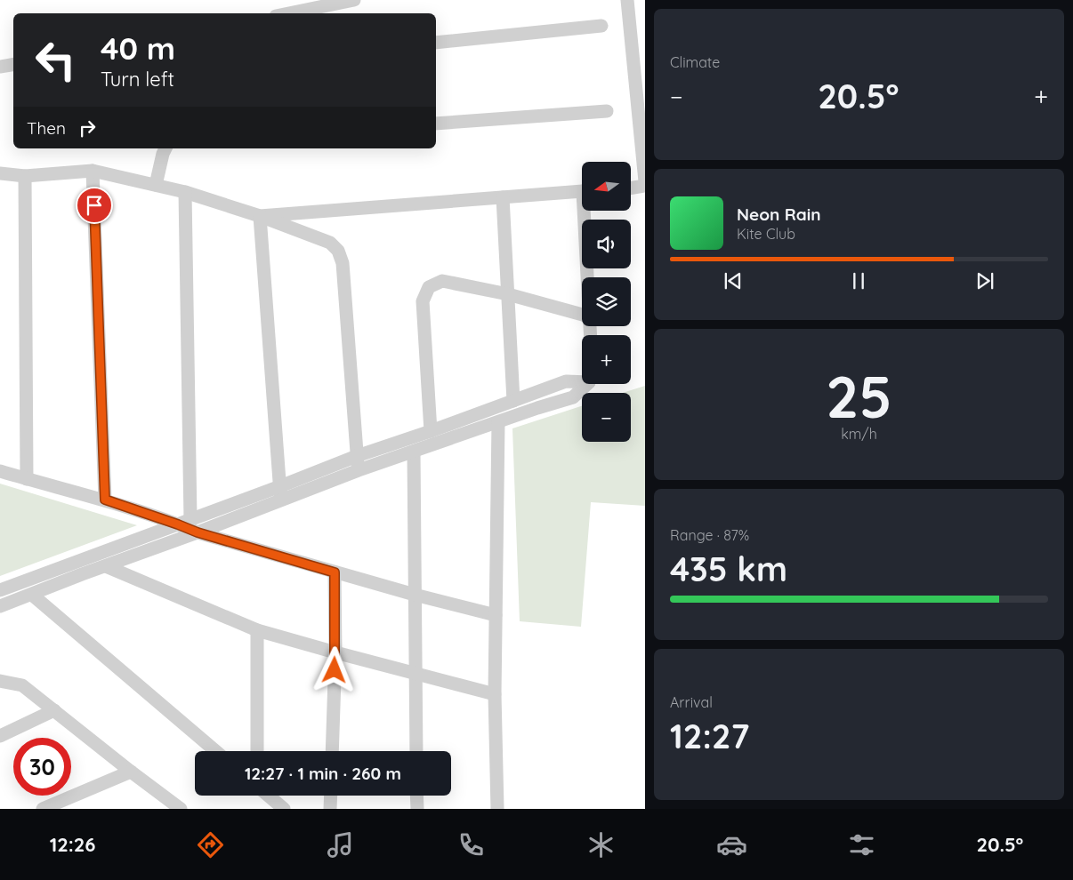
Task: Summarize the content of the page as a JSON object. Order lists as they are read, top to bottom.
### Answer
{
  "north": "left",
  "page": {
    "tile": [
      "Climate",
      ["25", "km/h"],
      ["Range · 87%", "435 km"],
      ["Arrival", "12:27"]
    ],
    "turn": ["40 m", "Turn left"],
    "heat": ["−", "20.5°", "+"],
    "then": "Then",
    "map_buttons": ["+", "−"],
    "song": ["Neon Rain", "Kite Club"],
    "limit": "30",
    "trip": "12:27 · 1 min · 260 m",
    "tabs": ["12:26", "20.5°"]
  }
}
